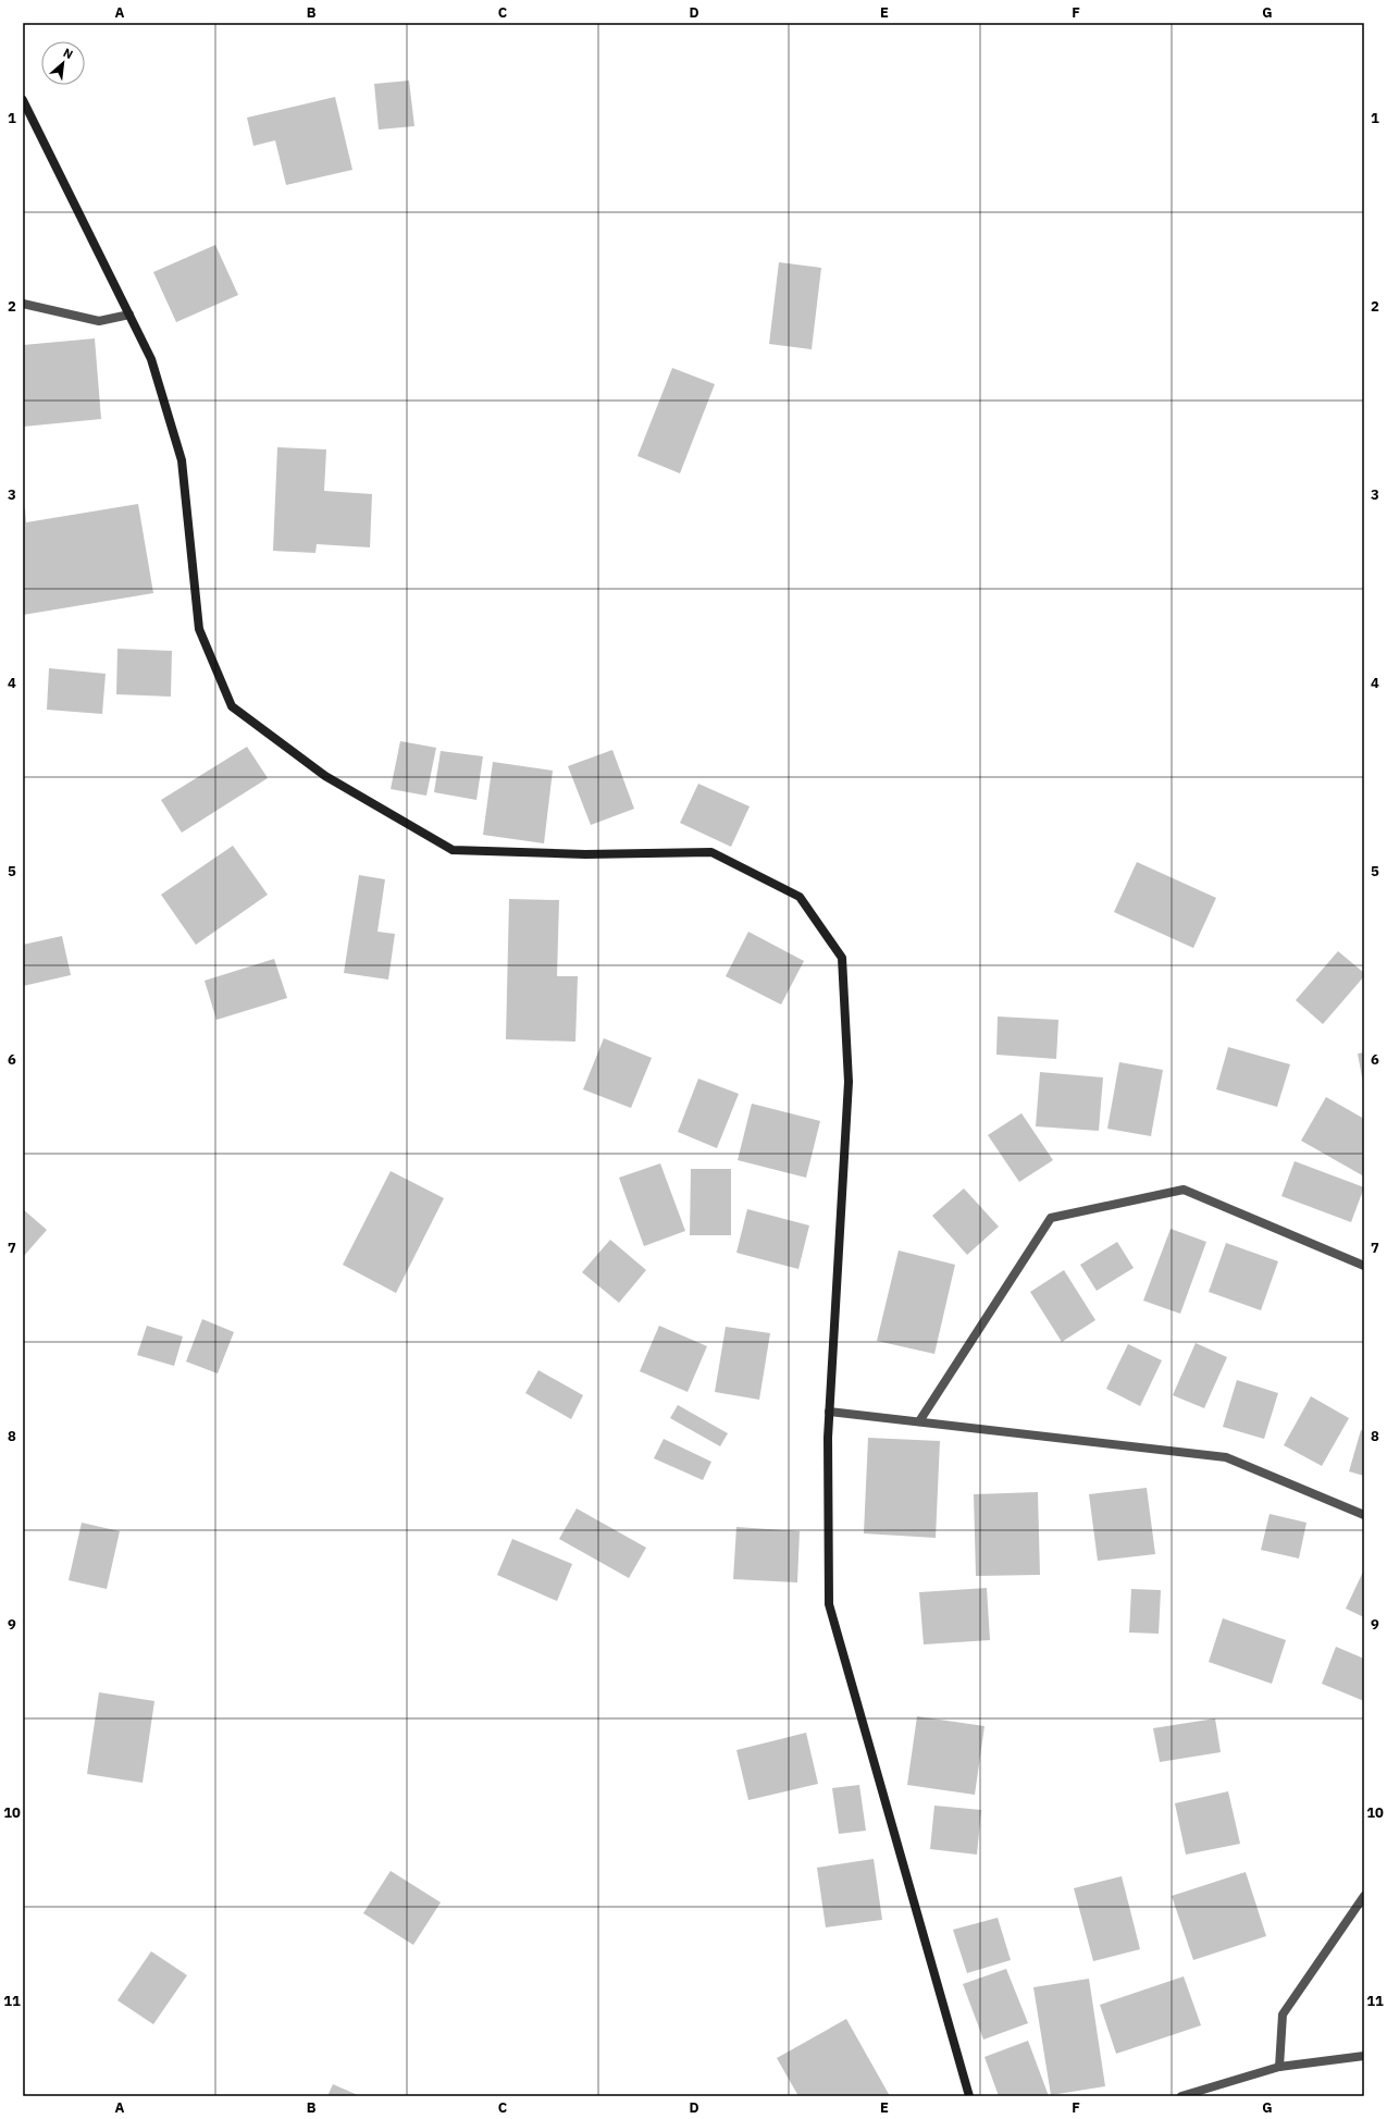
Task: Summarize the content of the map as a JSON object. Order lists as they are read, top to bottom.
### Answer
{
  "north": "top right",
  "grid": {
    "columns": [
      "A",
      "B",
      "C",
      "D",
      "E",
      "F",
      "G"
    ],
    "rows": [
      "1",
      "2",
      "3",
      "4",
      "5",
      "6",
      "7",
      "8",
      "9",
      "10",
      "11"
    ]
  }
}
